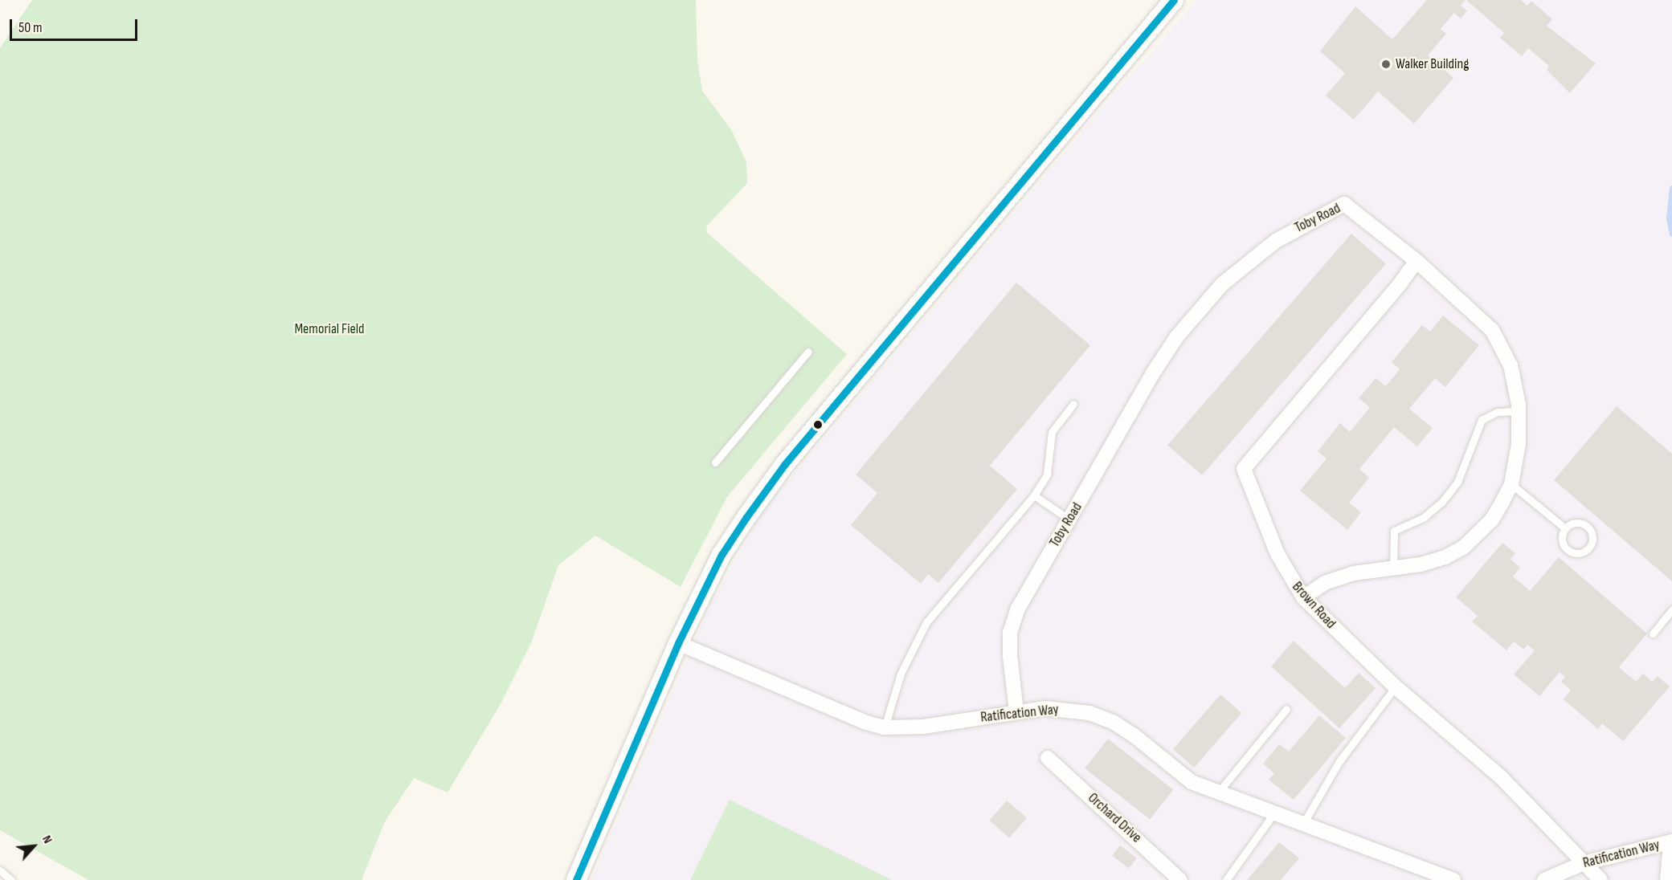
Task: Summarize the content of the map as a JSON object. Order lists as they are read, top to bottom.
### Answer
{
  "streets": {
    "street": [
      "Toby Road",
      "Brown Road",
      "Ratification Way",
      "Orchard Drive"
    ]
  },
  "crossings": [
    ["Toby Road", "Brown Road"],
    ["Toby Road", "Ratification Way"],
    ["Brown Road", "Ratification Way"]
  ],
  "parks": ["Memorial Field"],
  "places": ["Walker Building"],
  "scale_bar": "50 m",
  "north": "top right"
}
